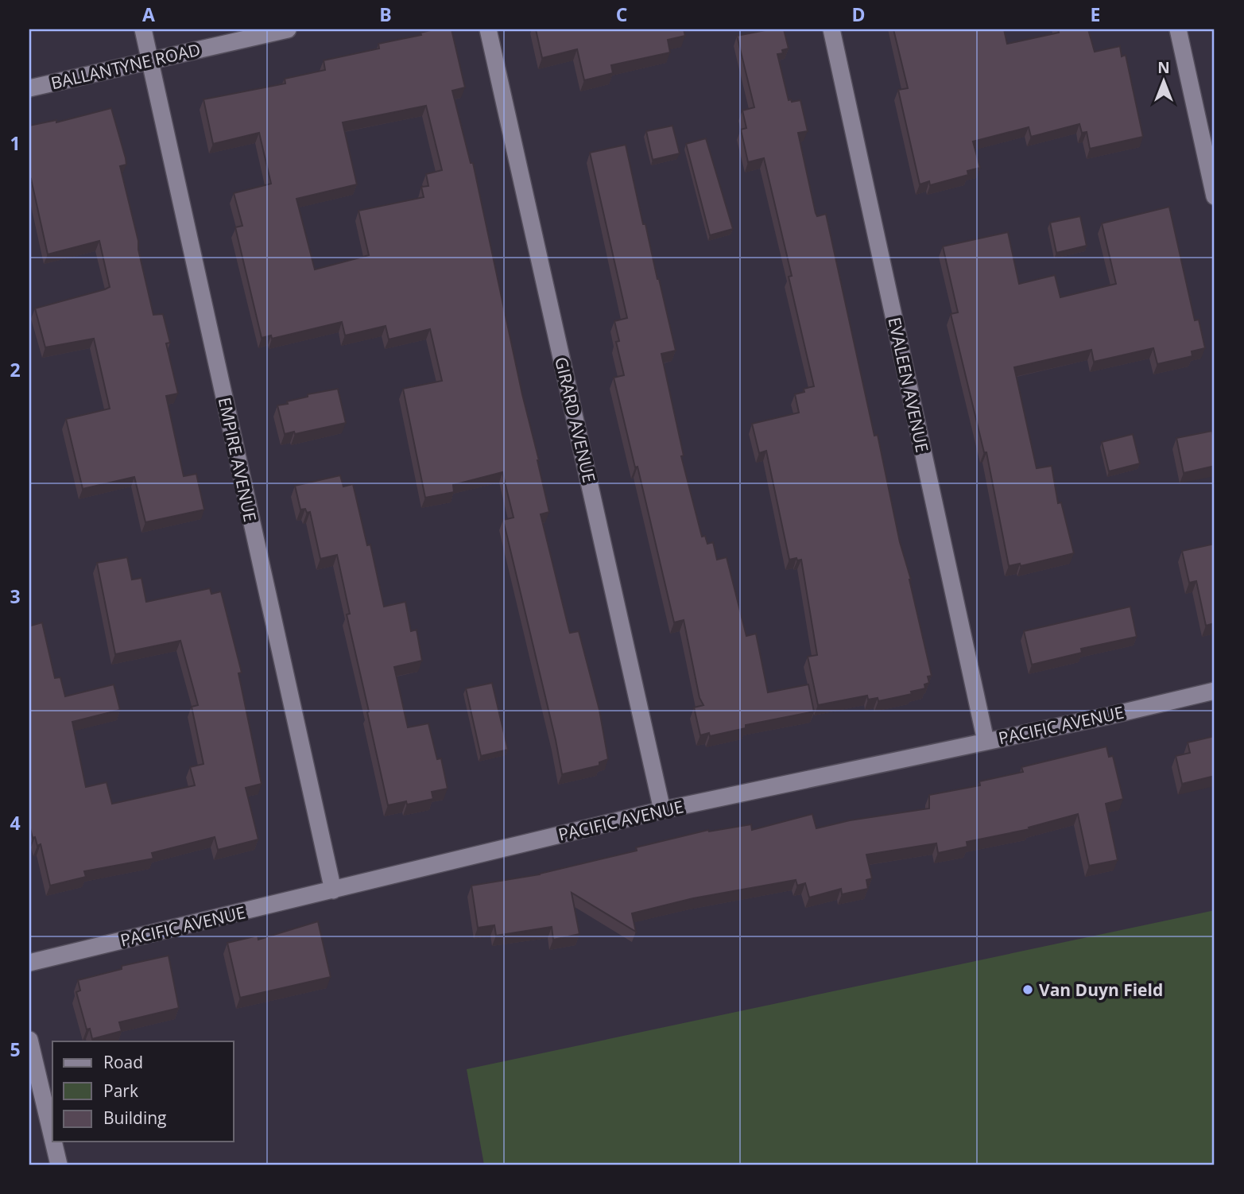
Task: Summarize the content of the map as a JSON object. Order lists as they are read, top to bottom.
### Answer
{
  "streets": {
    "street": [
      "BALLANTYNE ROAD",
      "EVALEEN AVENUE",
      "GIRARD AVENUE",
      "EMPIRE AVENUE",
      "PACIFIC AVENUE"
    ]
  },
  "crossings": [
    ["BALLANTYNE ROAD", "EMPIRE AVENUE"],
    ["EVALEEN AVENUE", "PACIFIC AVENUE"],
    ["GIRARD AVENUE", "PACIFIC AVENUE"],
    ["EMPIRE AVENUE", "PACIFIC AVENUE"]
  ],
  "places": ["Van Duyn Field"],
  "legend": ["Road", "Park", "Building"],
  "north": "top",
  "grid": {
    "columns": [
      "A",
      "B",
      "C",
      "D",
      "E"
    ],
    "rows": [
      "1",
      "2",
      "3",
      "4",
      "5"
    ]
  }
}
